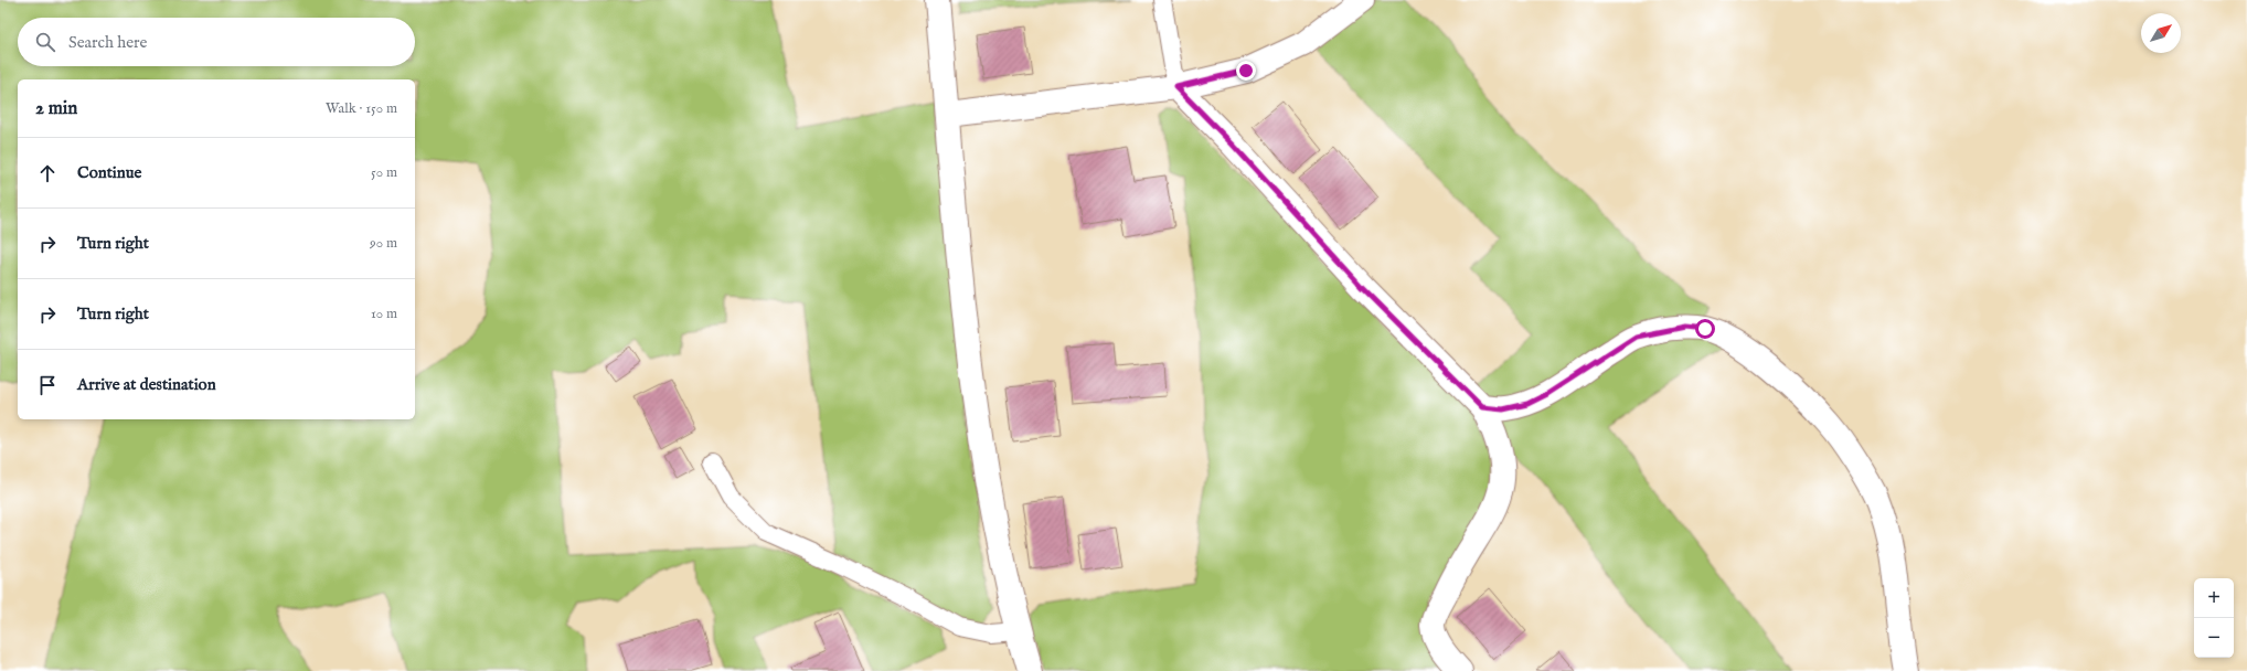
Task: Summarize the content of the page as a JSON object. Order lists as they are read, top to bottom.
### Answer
{
  "north": "top right",
  "page": {
    "search": "Search here",
    "heading": ["2 min", "Walk · 150 m"],
    "list": [
      ["Continue", "50 m"],
      ["Turn right", "90 m"],
      ["Turn right", "10 m"],
      "Arrive at destination"
    ],
    "map_buttons": ["+", "−"]
  }
}
